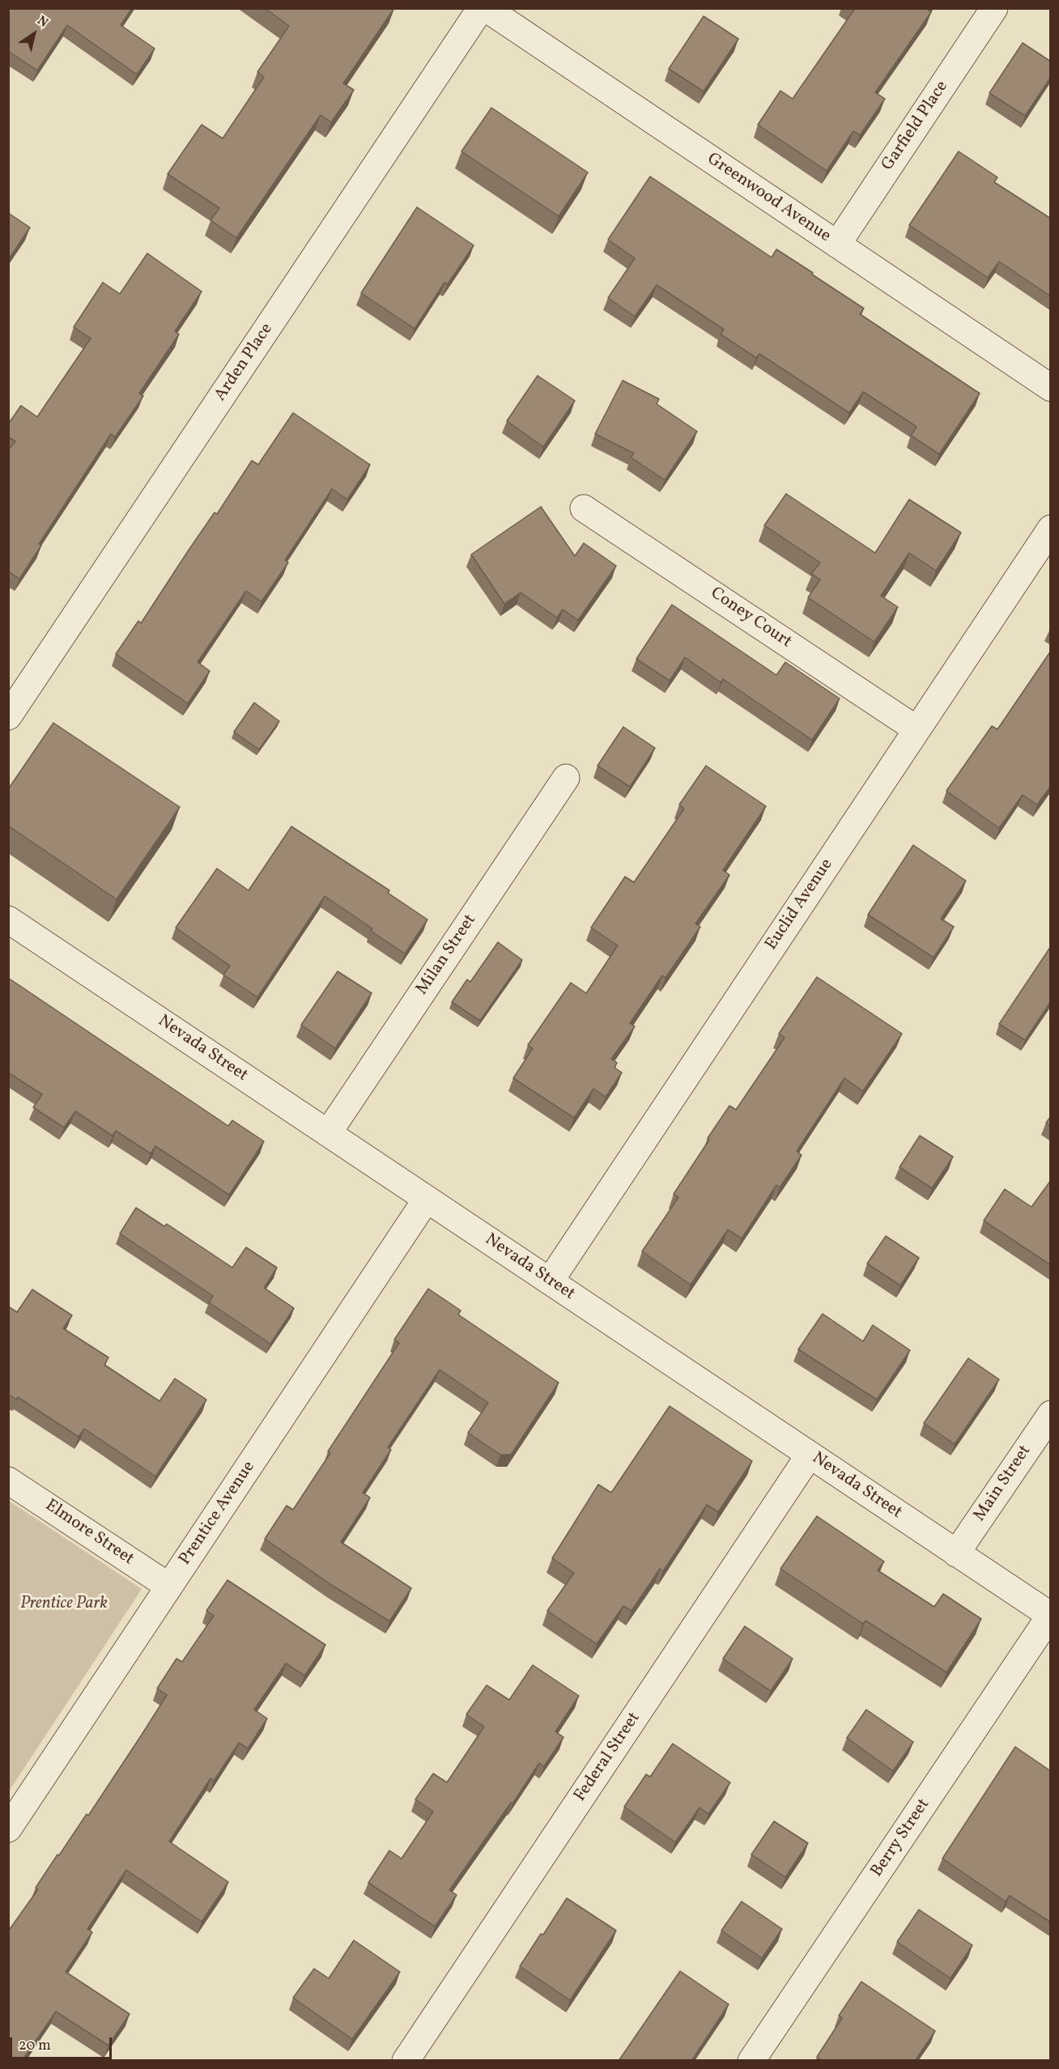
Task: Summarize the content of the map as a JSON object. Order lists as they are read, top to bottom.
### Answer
{
  "streets": {
    "street": [
      "Garfield Place",
      "Greenwood Avenue",
      "Arden Place",
      "Coney Court",
      "Euclid Avenue",
      "Milan Street",
      "Nevada Street",
      "Main Street",
      "Prentice Avenue",
      "Elmore Street",
      "Federal Street",
      "Berry Street"
    ]
  },
  "crossings": [
    ["Garfield Place", "Greenwood Avenue"],
    ["Coney Court", "Euclid Avenue"],
    ["Euclid Avenue", "Nevada Street"],
    ["Milan Street", "Nevada Street"],
    ["Nevada Street", "Main Street"],
    ["Nevada Street", "Prentice Avenue"],
    ["Nevada Street", "Federal Street"],
    ["Nevada Street", "Berry Street"],
    ["Prentice Avenue", "Elmore Street"]
  ],
  "parks": ["Prentice Park"],
  "scale_bar": "20 m",
  "north": "top right"
}
